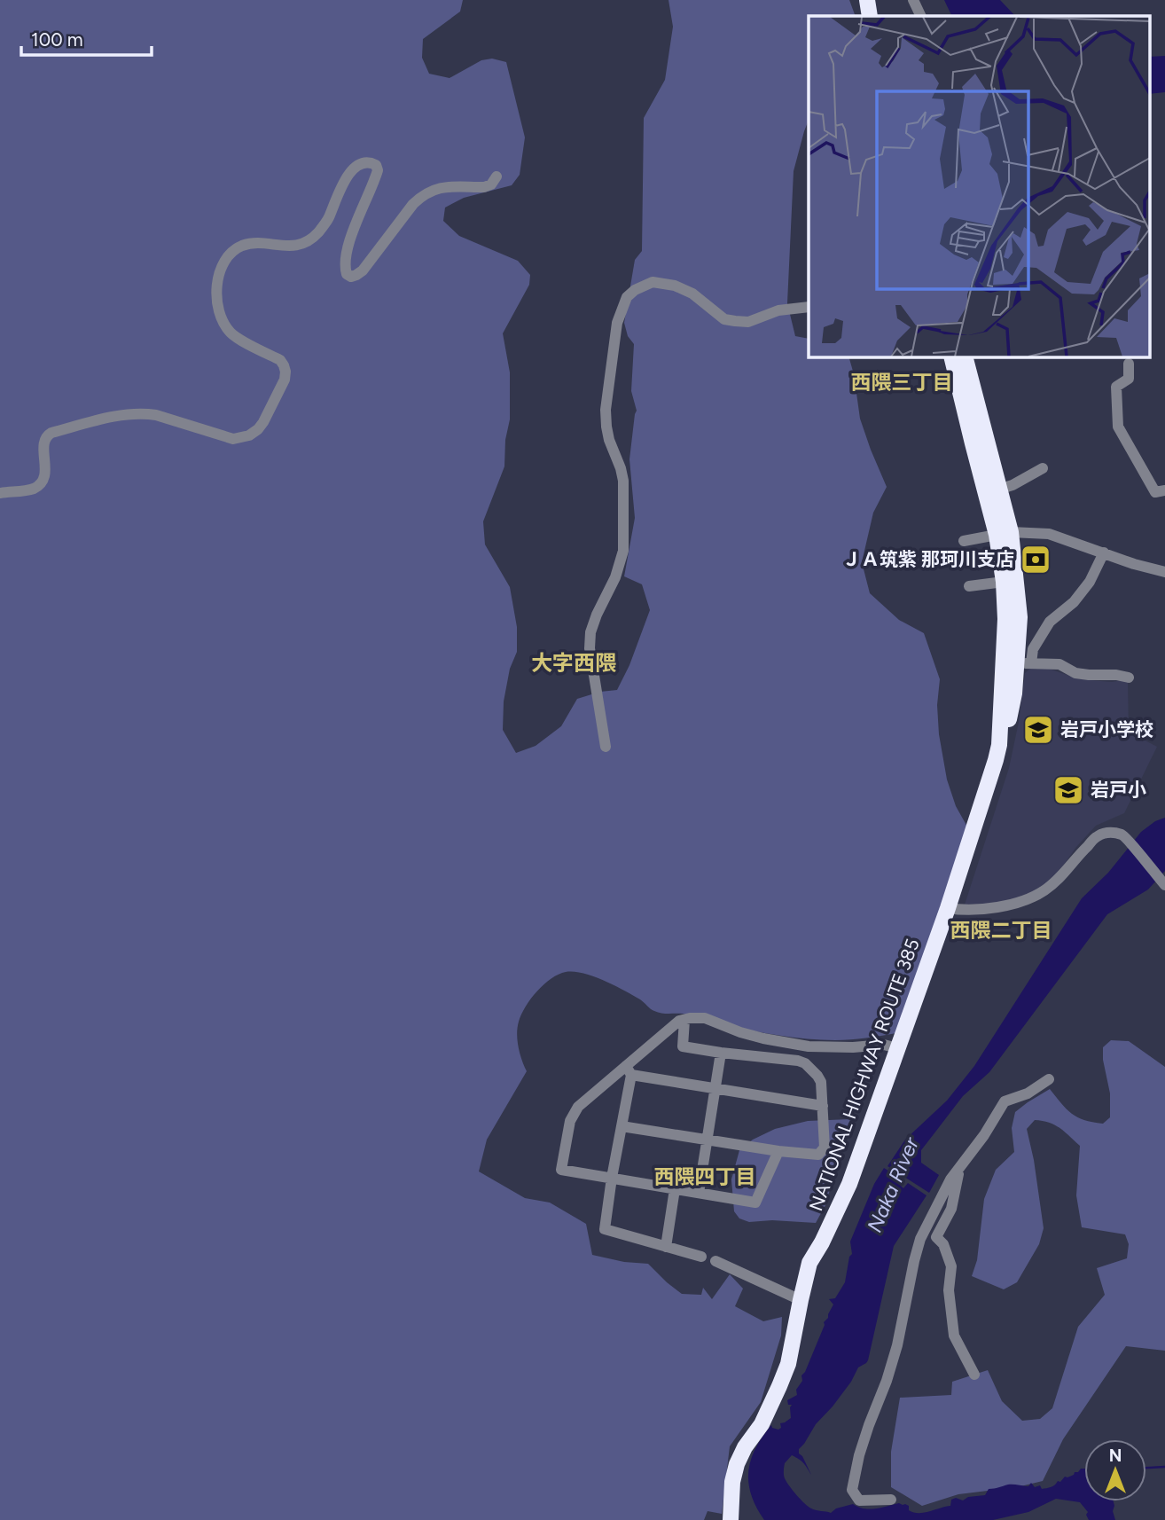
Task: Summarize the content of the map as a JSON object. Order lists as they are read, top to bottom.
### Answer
{
  "streets": {
    "highway": ["NATIONAL HIGHWAY ROUTE 385"]
  },
  "districts": [
    "西隈三丁目",
    "大字西隈",
    "西隈二丁目",
    "西隈四丁目"
  ],
  "water": ["Naka River"],
  "places": {
    "bank": ["ＪＡ筑紫 那珂川支店"],
    "school or university": ["岩戸小学校", "岩戸小"]
  },
  "scale_bar": "100 m",
  "north": "top"
}
